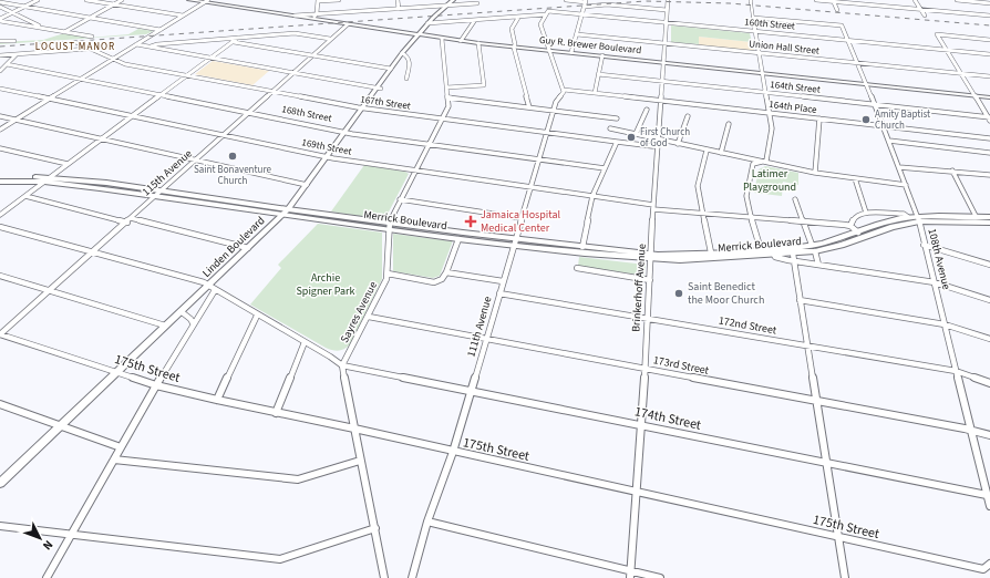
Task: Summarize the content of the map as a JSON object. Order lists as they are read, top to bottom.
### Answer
{
  "streets": {
    "main road": ["Guy R. Brewer Boulevard", "Merrick Boulevard", "Linden Boulevard"],
    "street": [
      "160th Street",
      "Union Hall Street",
      "164th Street",
      "167th Street",
      "164th Place",
      "168th Street",
      "169th Street",
      "115th Avenue",
      "108th Avenue",
      "Brinkerhoff Avenue",
      "Sayres Avenue",
      "172nd Street",
      "111th Avenue",
      "173rd Street",
      "175th Street",
      "174th Street"
    ]
  },
  "crossings": [
    ["160th Street", "Linden Boulevard"],
    ["160th Street", "108th Avenue"],
    ["160th Street", "Brinkerhoff Avenue"],
    ["Guy R. Brewer Boulevard", "115th Avenue"],
    ["Guy R. Brewer Boulevard", "Linden Boulevard"],
    ["Guy R. Brewer Boulevard", "108th Avenue"],
    ["Guy R. Brewer Boulevard", "Brinkerhoff Avenue"],
    ["Guy R. Brewer Boulevard", "Sayres Avenue"],
    ["Union Hall Street", "108th Avenue"],
    ["Union Hall Street", "Brinkerhoff Avenue"],
    ["164th Street", "108th Avenue"],
    ["164th Street", "Brinkerhoff Avenue"],
    ["167th Street", "115th Avenue"],
    ["167th Street", "Linden Boulevard"],
    ["167th Street", "108th Avenue"],
    ["167th Street", "Brinkerhoff Avenue"],
    ["167th Street", "Sayres Avenue"],
    ["167th Street", "111th Avenue"],
    ["164th Place", "108th Avenue"],
    ["164th Place", "Brinkerhoff Avenue"],
    ["164th Place", "111th Avenue"],
    ["168th Street", "115th Avenue"],
    ["168th Street", "Linden Boulevard"],
    ["168th Street", "Sayres Avenue"],
    ["168th Street", "111th Avenue"],
    ["169th Street", "115th Avenue"],
    ["169th Street", "Linden Boulevard"],
    ["169th Street", "Brinkerhoff Avenue"],
    ["169th Street", "Sayres Avenue"],
    ["169th Street", "111th Avenue"],
    ["115th Avenue", "Merrick Boulevard"],
    ["115th Avenue", "175th Street"],
    ["Merrick Boulevard", "Linden Boulevard"],
    ["Merrick Boulevard", "108th Avenue"],
    ["Merrick Boulevard", "Brinkerhoff Avenue"],
    ["Merrick Boulevard", "Sayres Avenue"],
    ["Merrick Boulevard", "111th Avenue"],
    ["Linden Boulevard", "175th Street"],
    ["108th Avenue", "172nd Street"],
    ["108th Avenue", "173rd Street"],
    ["108th Avenue", "174th Street"],
    ["Brinkerhoff Avenue", "172nd Street"],
    ["Brinkerhoff Avenue", "173rd Street"],
    ["Brinkerhoff Avenue", "175th Street"],
    ["Brinkerhoff Avenue", "174th Street"],
    ["Sayres Avenue", "173rd Street"],
    ["Sayres Avenue", "174th Street"],
    ["172nd Street", "111th Avenue"],
    ["111th Avenue", "173rd Street"],
    ["111th Avenue", "175th Street"],
    ["111th Avenue", "174th Street"]
  ],
  "districts": ["LOCUST MANOR"],
  "parks": ["Latimer Playground", "Archie Spigner Park"],
  "places": {
    "other": [
      "Amity Baptist Church",
      "First Church of God",
      "Saint Bonaventure Church",
      "Saint Benedict the Moor Church"
    ],
    "health": ["Jamaica Hospital Medical Center"]
  },
  "north": "bottom right"
}
